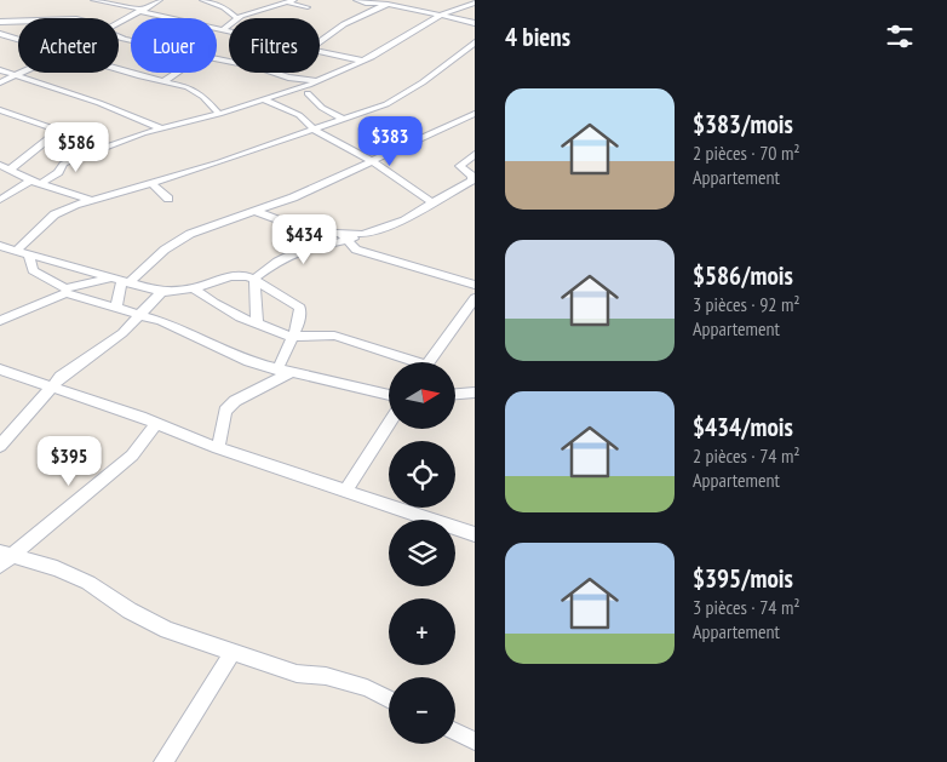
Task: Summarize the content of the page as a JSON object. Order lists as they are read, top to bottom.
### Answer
{
  "north": "right",
  "page": {
    "heading": "4 biens",
    "chip": ["Acheter", "Louer", "Filtres"],
    "list": [
      {
        "name": "$383/mois",
        "note": "2 pièces · 70 m² · Appartement"
      },
      {
        "name": "$586/mois",
        "note": "3 pièces · 92 m² · Appartement"
      },
      {
        "name": "$434/mois",
        "note": "2 pièces · 74 m² · Appartement"
      },
      {
        "name": "$395/mois",
        "note": "3 pièces · 74 m² · Appartement"
      }
    ],
    "price": [
      "$383",
      "$586",
      "$434",
      "$395"
    ],
    "map_buttons": ["+", "−"]
  }
}
